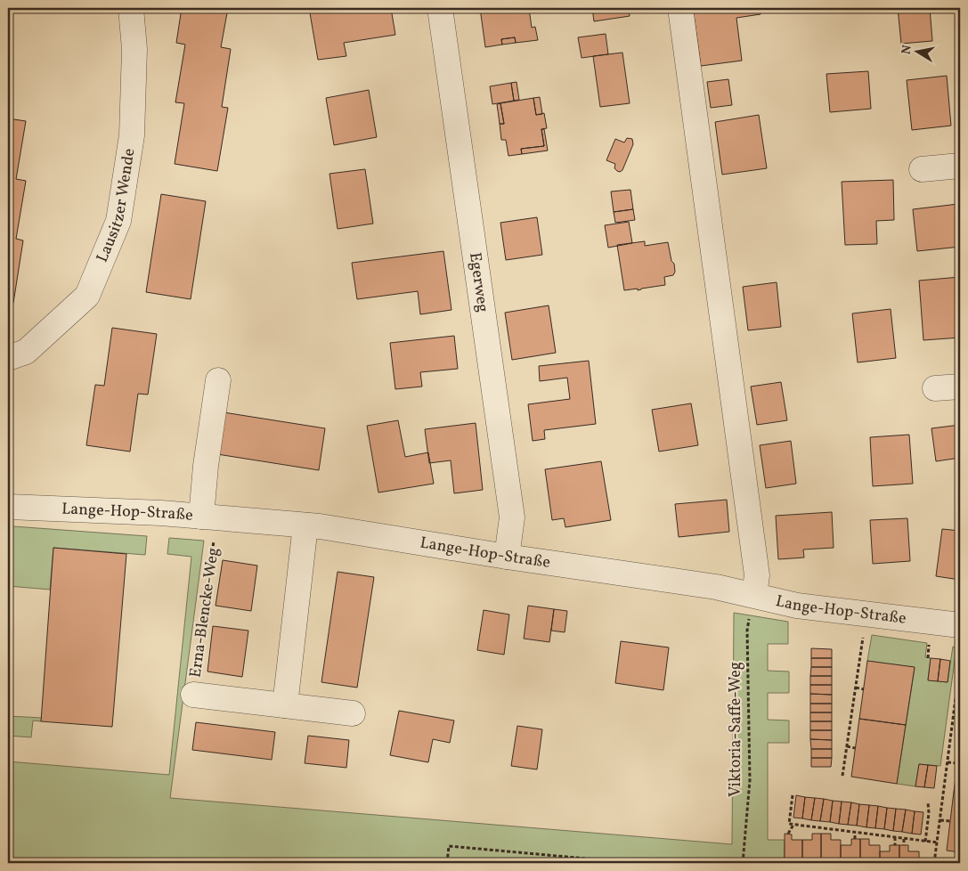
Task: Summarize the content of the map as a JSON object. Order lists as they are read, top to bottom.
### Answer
{
  "streets": {
    "street": [
      "Lausitzer Wende",
      "Egerweg",
      "Lange-Hop-Straße",
      "Erna-Blencke-Weg"
    ],
    "path": ["Viktoria-Saffe-Weg"]
  },
  "crossings": [
    ["Egerweg", "Lange-Hop-Straße"],
    ["Lange-Hop-Straße", "Erna-Blencke-Weg"],
    ["Lange-Hop-Straße", "Viktoria-Saffe-Weg"]
  ],
  "north": "left"
}
